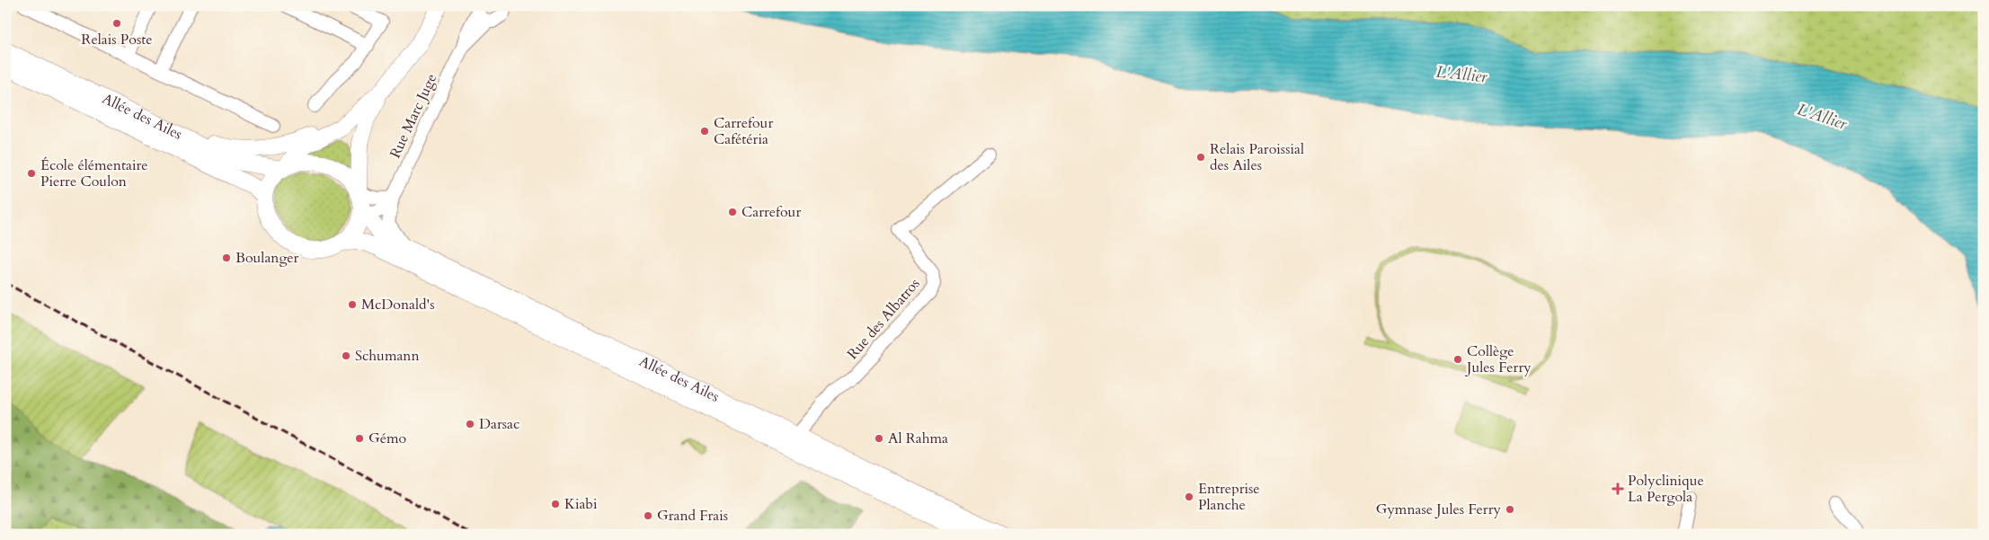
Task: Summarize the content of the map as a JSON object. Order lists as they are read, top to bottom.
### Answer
{
  "streets": {
    "main road": ["Allée des Ailes"],
    "street": ["Rue Marc Juge", "Rue des Albatros"]
  },
  "crossings": [
    ["Allée des Ailes", "Rue des Albatros"]
  ],
  "water": ["L'Allier"],
  "places": {
    "other": [
      "Relais Poste",
      "Carrefour Cafétéria",
      "Relais Paroissial des Ailes",
      "École élémentaire Pierre Coulon",
      "Carrefour",
      "Boulanger",
      "McDonald's",
      "Schumann",
      "Collège Jules Ferry",
      "Darsac",
      "Gémo",
      "Al Rahma",
      "Entreprise Planche",
      "Kiabi",
      "Gymnase Jules Ferry",
      "Grand Frais"
    ],
    "health": ["Polyclinique La Pergola"]
  }
}
